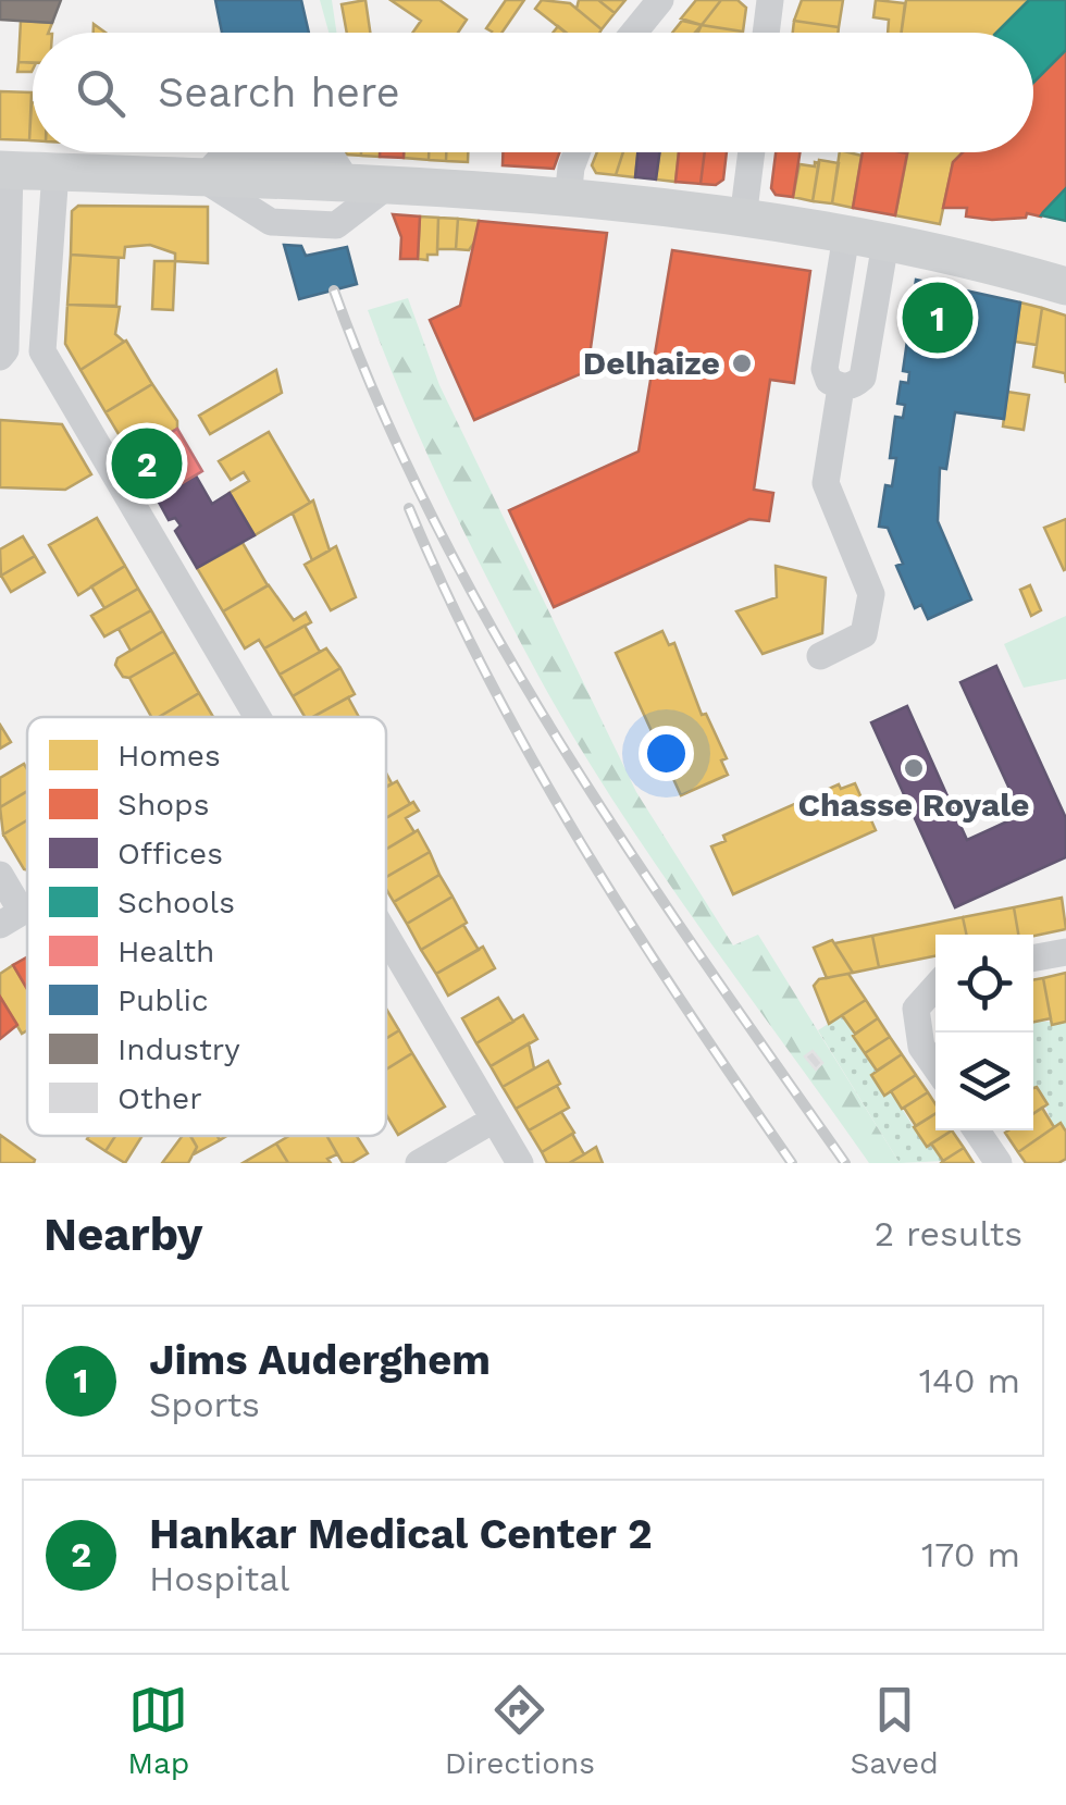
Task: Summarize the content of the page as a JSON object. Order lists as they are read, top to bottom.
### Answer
{
  "places": ["Delhaize", "Chasse Royale"],
  "legend": [
    "Homes",
    "Shops",
    "Offices",
    "Schools",
    "Health",
    "Public",
    "Industry",
    "Other"
  ],
  "page": {
    "search": "Search here",
    "pins": ["1", "2"],
    "heading": ["Nearby", "2 results"],
    "list": [
      {
        "mark": "1",
        "name": "Jims Auderghem",
        "note": "Sports",
        "value": "140 m"
      },
      {
        "mark": "2",
        "name": "Hankar Medical Center 2",
        "note": "Hospital",
        "value": "170 m"
      }
    ],
    "nav": ["Map", "Directions", "Saved"]
  }
}
